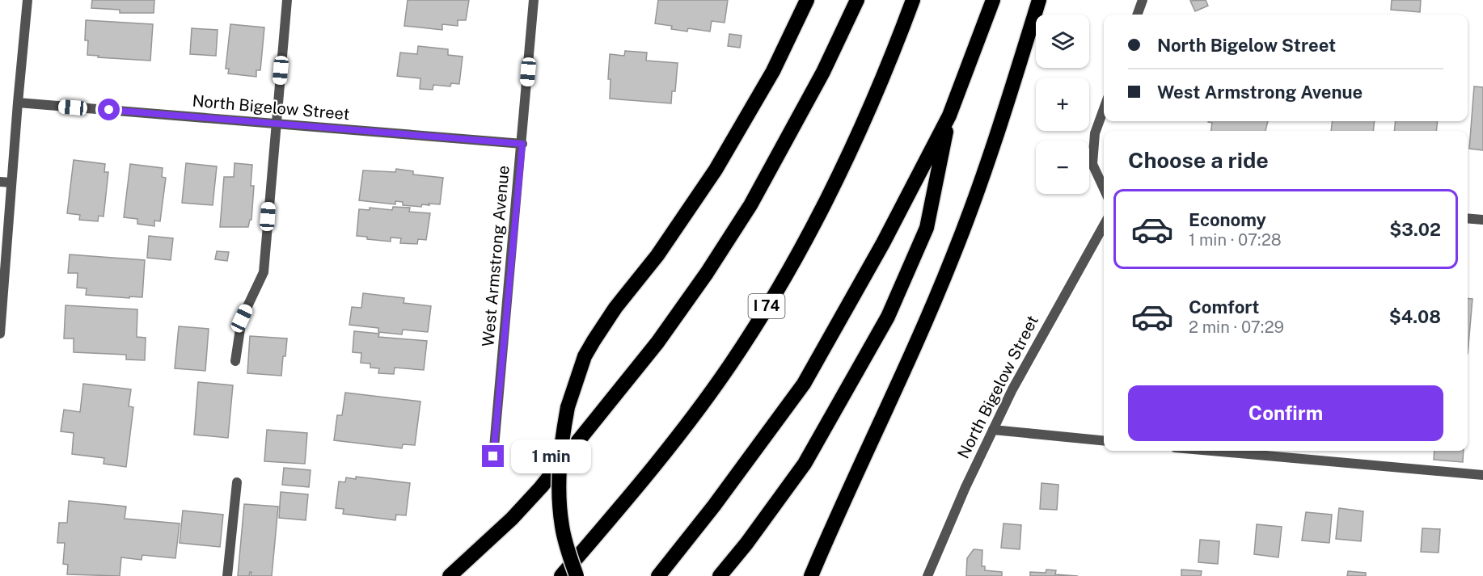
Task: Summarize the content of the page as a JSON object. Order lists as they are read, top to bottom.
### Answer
{
  "streets": {
    "highway": ["I 74"],
    "street": ["North Bigelow Street", "West Armstrong Avenue"]
  },
  "crossings": [
    ["North Bigelow Street", "West Armstrong Avenue"]
  ],
  "page": {
    "map_buttons": ["+", "−"],
    "banner": ["North Bigelow Street", "West Armstrong Avenue"],
    "heading": "Choose a ride",
    "list": [
      {
        "name": "Economy",
        "note": "1 min · 07:28",
        "value": "$3.02"
      },
      {
        "name": "Comfort",
        "note": "2 min · 07:29",
        "value": "$4.08"
      }
    ],
    "buttons": "Confirm",
    "bubble": "1 min"
  }
}
